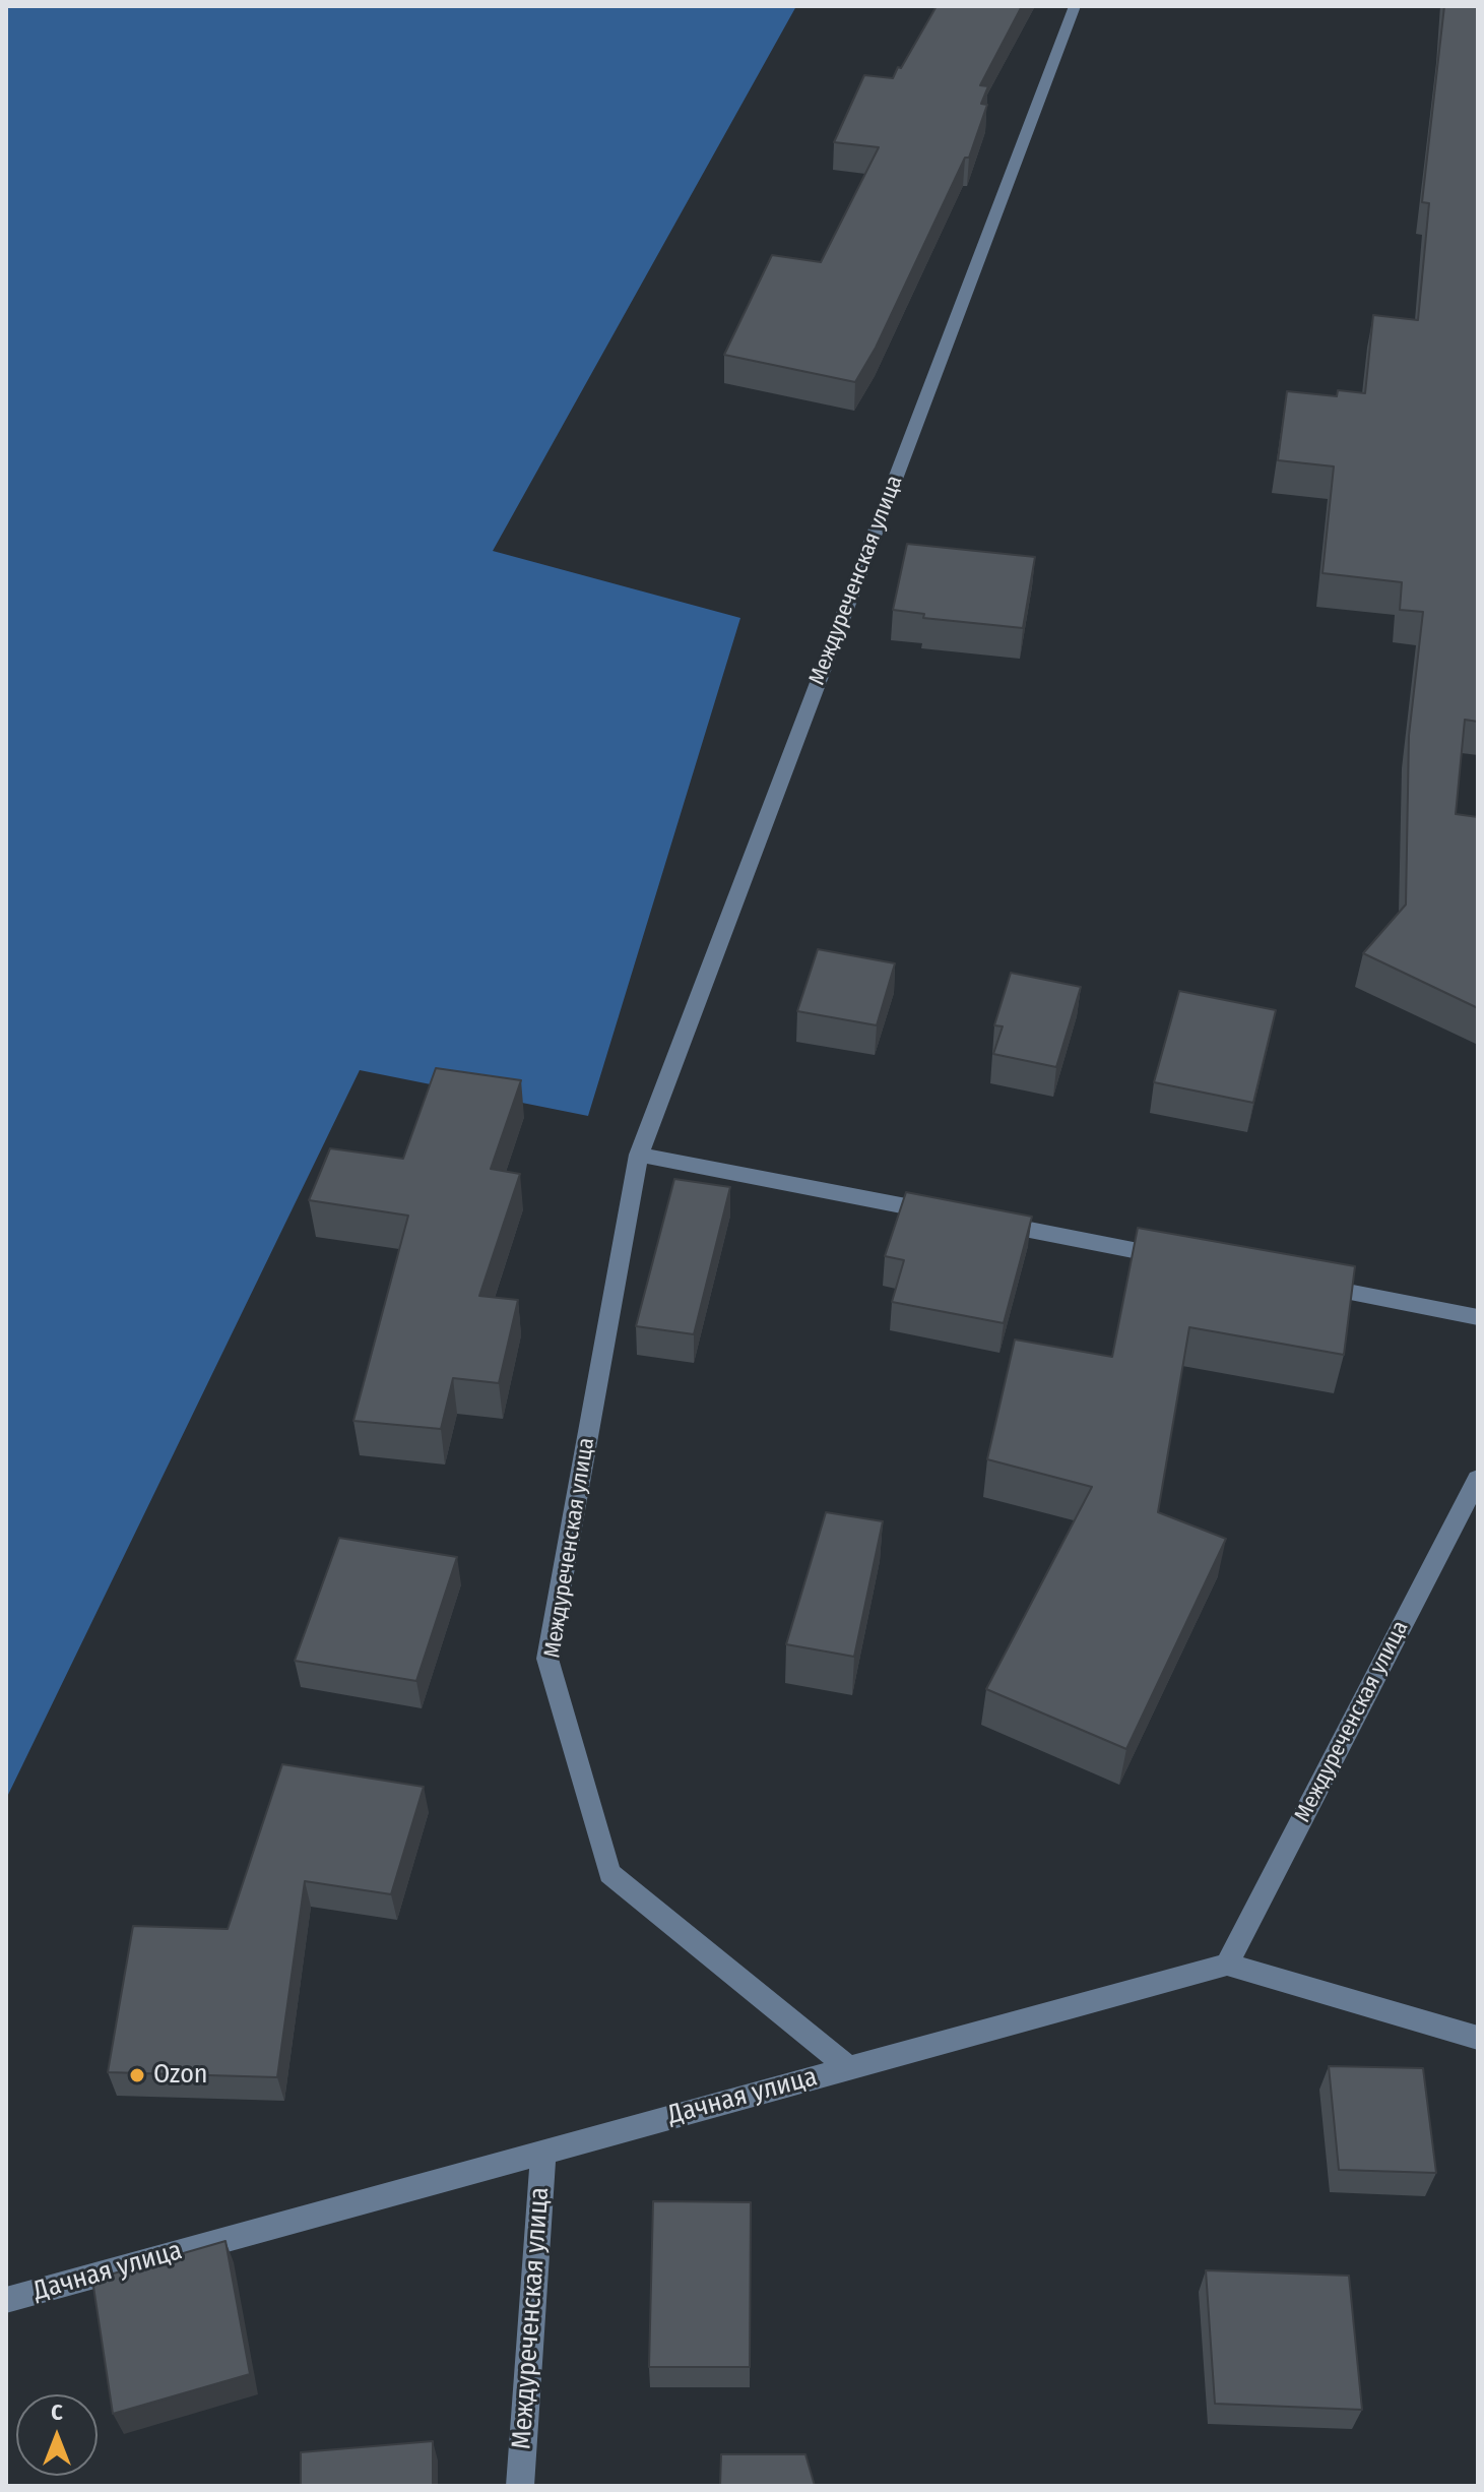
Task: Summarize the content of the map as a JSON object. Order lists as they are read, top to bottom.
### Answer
{
  "streets": {
    "street": ["Междуреченская улица", "Дачная улица"]
  },
  "crossings": [
    ["Междуреченская улица", "Дачная улица"]
  ],
  "places": ["Ozon"],
  "north": "top"
}
